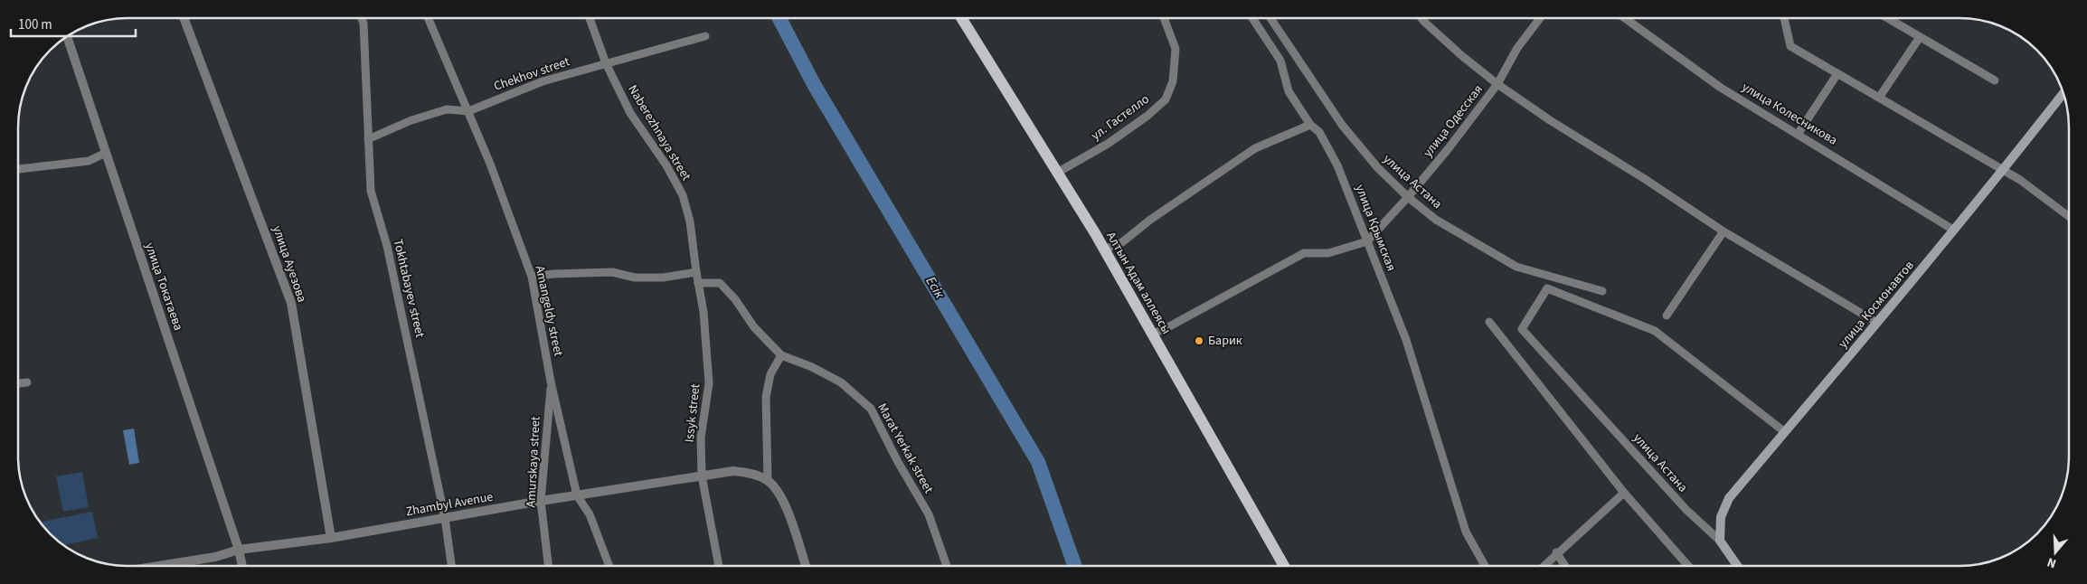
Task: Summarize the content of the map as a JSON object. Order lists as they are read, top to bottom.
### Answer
{
  "streets": {
    "main road": ["улица Астана", "Алтын Адам аллеясы", "улица Космонавтов"],
    "street": [
      "Chekhov street",
      "улица Колесникова",
      "ул. Гастелло",
      "улица Одесская",
      "Naberezhnaya street",
      "улица Крымская",
      "улица Ауезова",
      "улица Токатаева",
      "Tokhtabayev street",
      "Amangeldy street",
      "Issyk street",
      "Marat Yerkak street",
      "Amurskaya street",
      "Zhambyl Avenue"
    ]
  },
  "crossings": [
    ["Chekhov street", "Naberezhnaya street"],
    ["Chekhov street", "Tokhtabayev street"],
    ["Chekhov street", "Amangeldy street"],
    ["улица Колесникова", "улица Космонавтов"],
    ["ул. Гастелло", "Алтын Адам аллеясы"],
    ["улица Одесская", "улица Астана"],
    ["улица Одесская", "улица Крымская"],
    ["Naberezhnaya street", "Issyk street"],
    ["улица Астана", "улица Космонавтов"],
    ["улица Ауезова", "Zhambyl Avenue"],
    ["улица Токатаева", "Zhambyl Avenue"],
    ["Tokhtabayev street", "Zhambyl Avenue"],
    ["Amangeldy street", "Amurskaya street"],
    ["Amangeldy street", "Zhambyl Avenue"],
    ["Issyk street", "Zhambyl Avenue"],
    ["Amurskaya street", "Zhambyl Avenue"]
  ],
  "water": ["Есік"],
  "places": ["Барик"],
  "scale_bar": "100 m",
  "north": "bottom"
}
